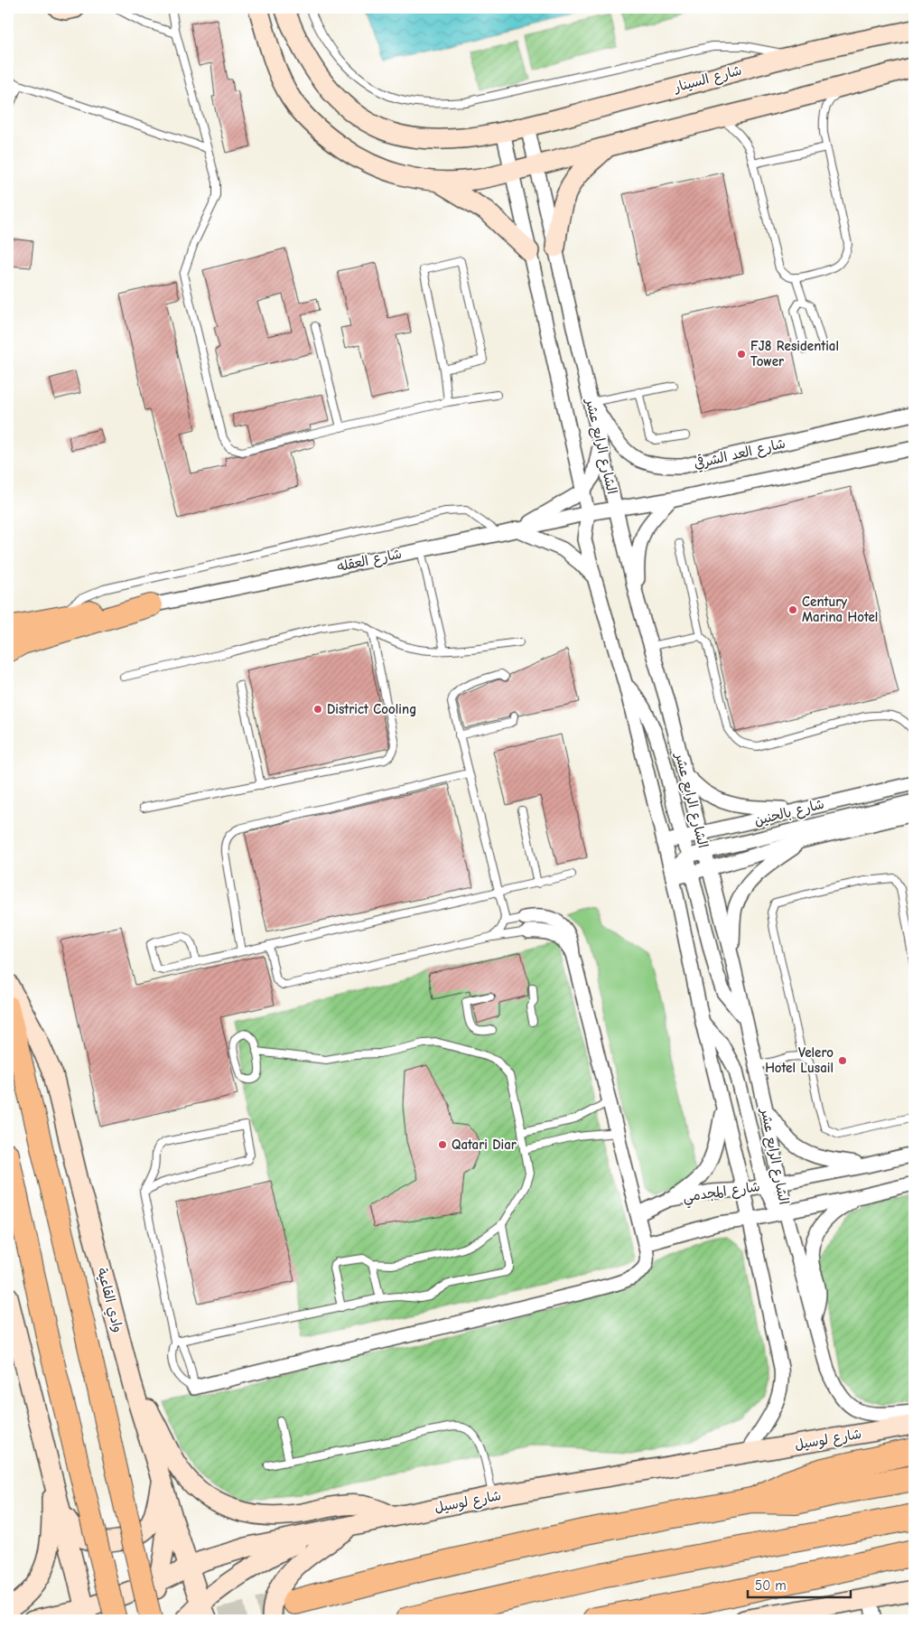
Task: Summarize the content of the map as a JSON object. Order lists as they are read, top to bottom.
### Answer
{
  "streets": {
    "street": [
      "شارع السينار",
      "الشارع الرابع عشر",
      "شارع العد الشرقي",
      "شارع العقله",
      "شارع بالحنين",
      "شارع المجدمي",
      "وادي القاعية",
      "شارع لوسيل"
    ]
  },
  "crossings": [
    ["شارع السينار", "الشارع الرابع عشر"],
    ["الشارع الرابع عشر", "شارع العد الشرقي"],
    ["الشارع الرابع عشر", "شارع العقله"],
    ["الشارع الرابع عشر", "شارع بالحنين"],
    ["الشارع الرابع عشر", "شارع المجدمي"],
    ["الشارع الرابع عشر", "شارع لوسيل"],
    ["وادي القاعية", "شارع لوسيل"]
  ],
  "places": [
    "FJ8 Residential Tower",
    "Century Marina Hotel",
    "District Cooling",
    "Velero Hotel Lusail",
    "Qatari Diar"
  ],
  "scale_bar": "50 m"
}
